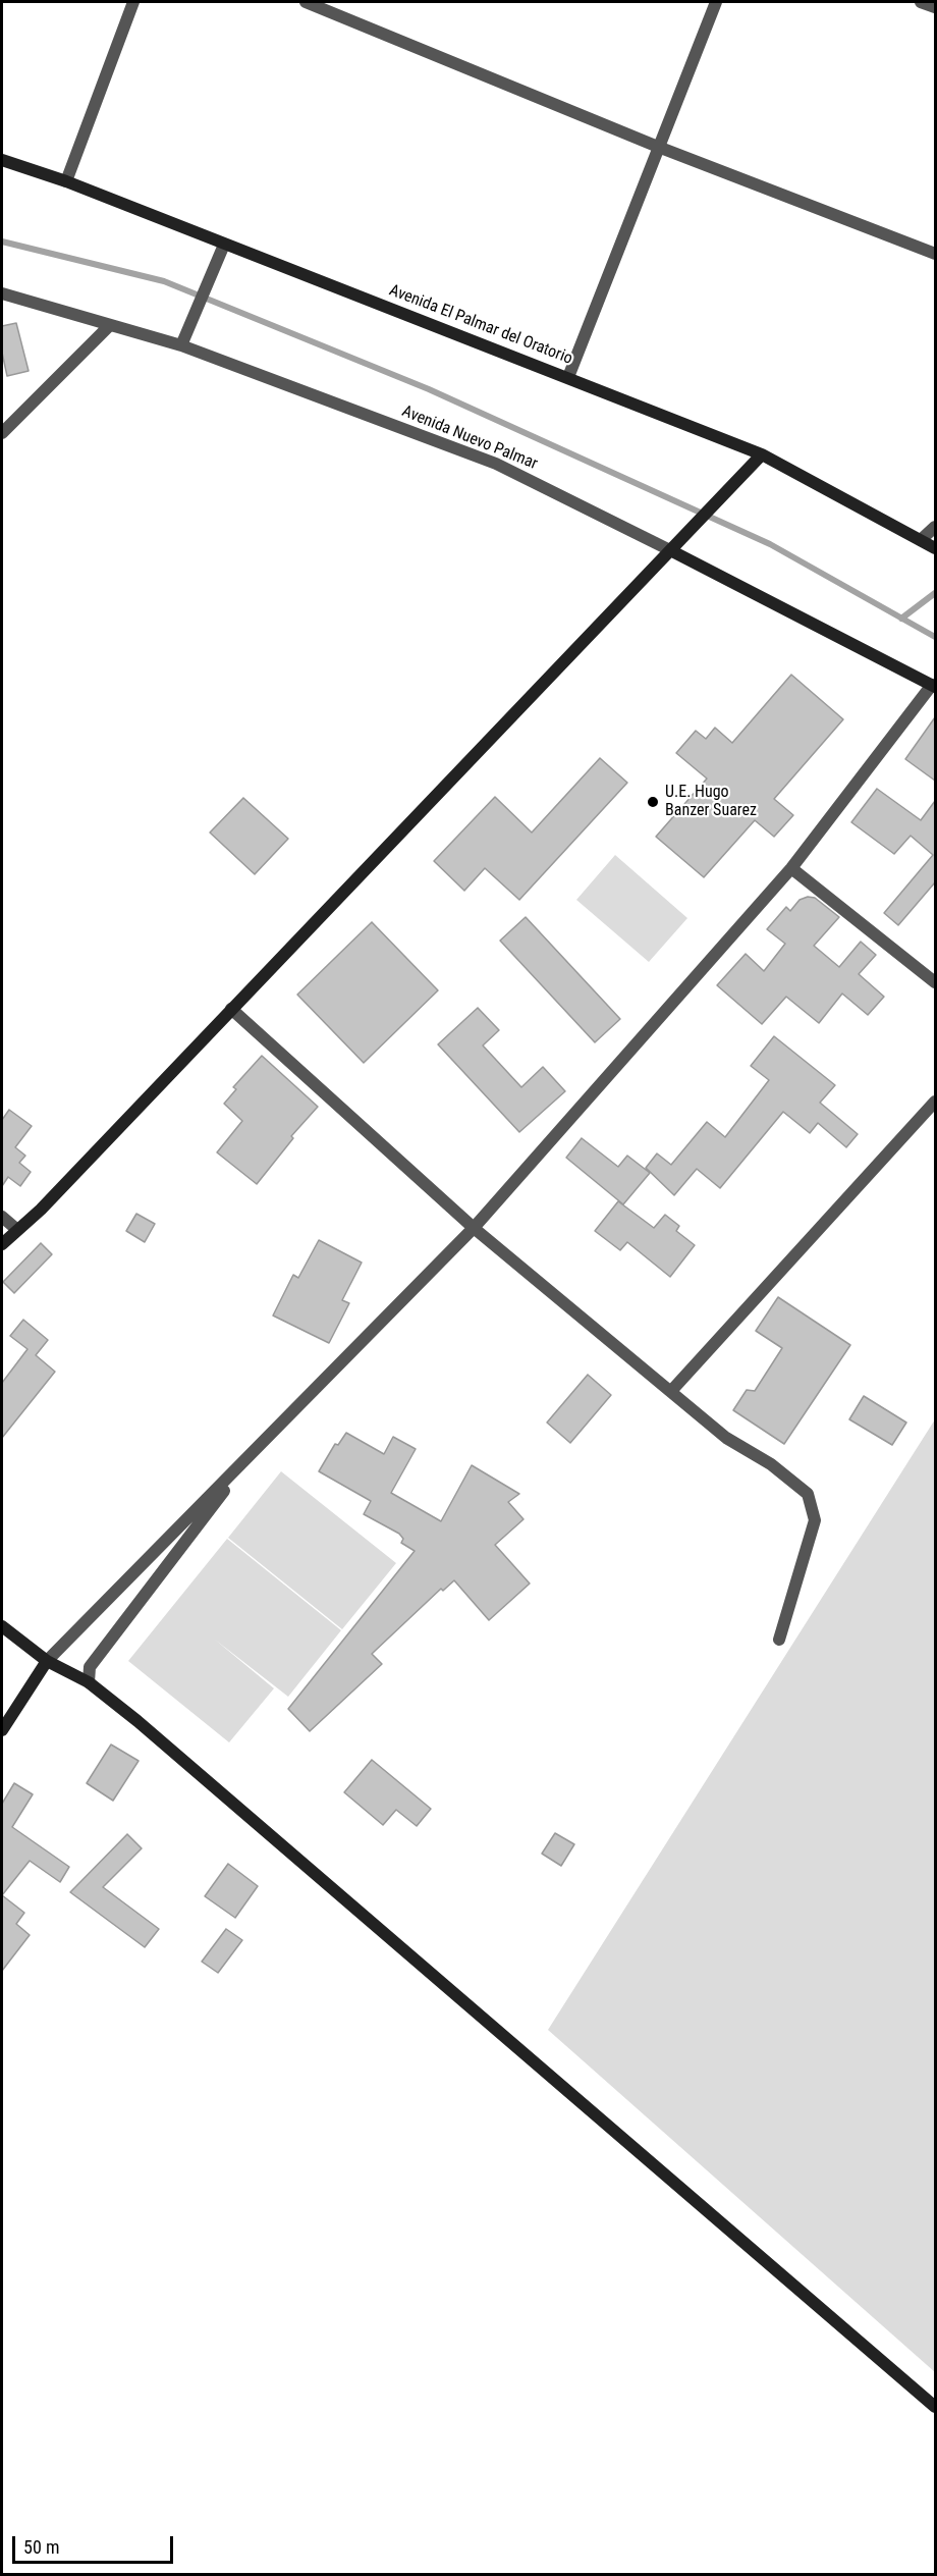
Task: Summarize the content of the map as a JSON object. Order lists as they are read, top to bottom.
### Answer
{
  "streets": {
    "street": ["Avenida El Palmar del Oratorio", "Avenida Nuevo Palmar"]
  },
  "places": ["U.E. Hugo Banzer Suarez"],
  "scale_bar": "50 m"
}
